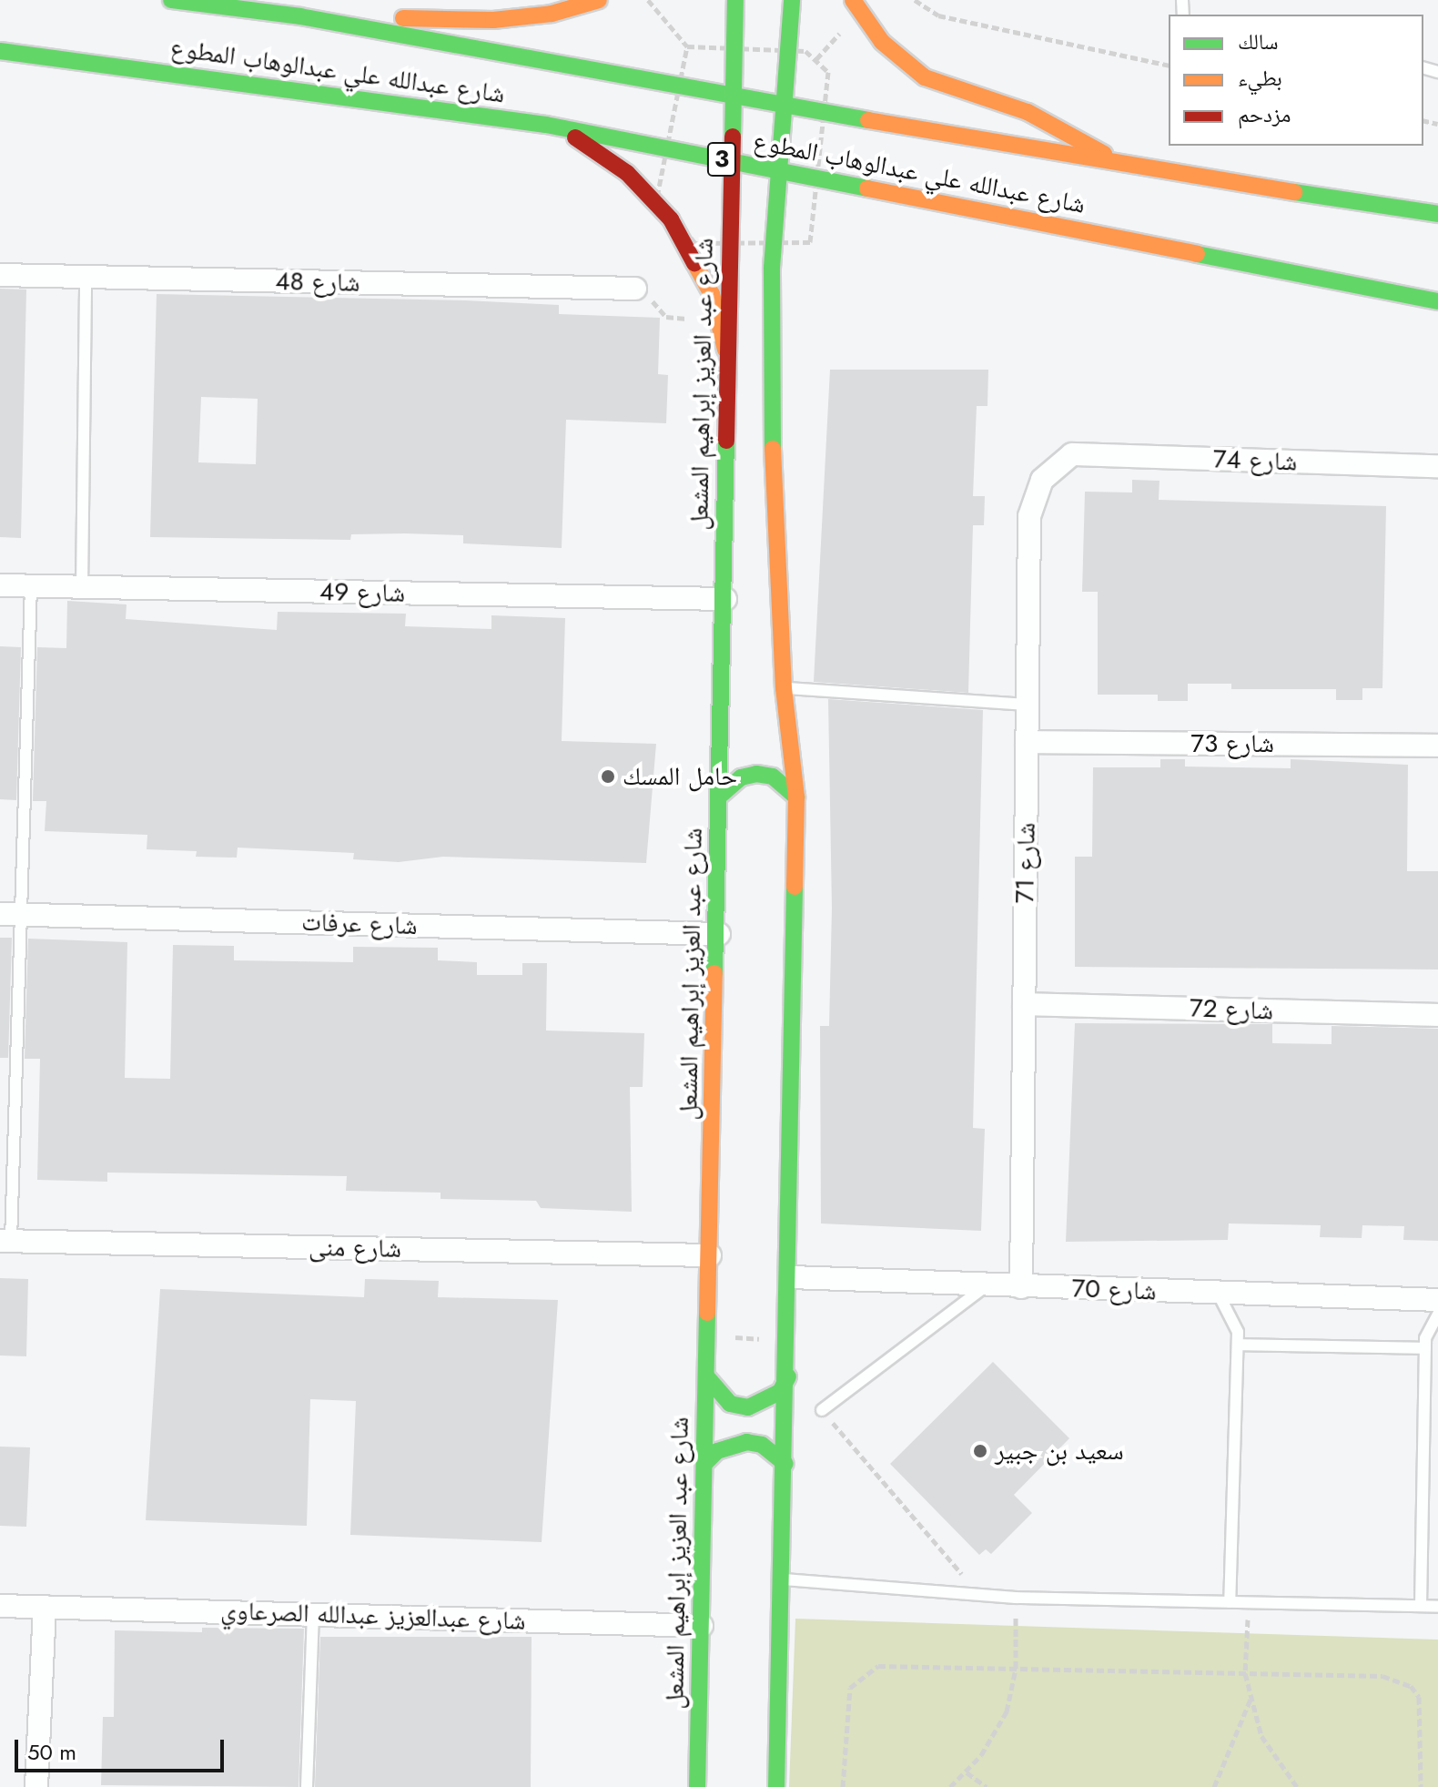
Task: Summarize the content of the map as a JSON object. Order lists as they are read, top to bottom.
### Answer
{
  "streets": {
    "main road": ["شارع عبدالله علي عبدالوهاب المطوع", "3", "شارع عبد العزيز إبراهيم المشعل"],
    "street": [
      "شارع 48",
      "شارع 74",
      "شارع 49",
      "شارع 73",
      "شارع 71",
      "شارع عرفات",
      "شارع 72",
      "شارع منى",
      "شارع 70",
      "شارع عبدالعزيز عبدالله الصرعاوي"
    ]
  },
  "crossings": [
    ["شارع عبدالله علي عبدالوهاب المطوع", "شارع عبد العزيز إبراهيم المشعل"],
    ["شارع عبد العزيز إبراهيم المشعل", "شارع 49"],
    ["شارع عبد العزيز إبراهيم المشعل", "شارع عرفات"],
    ["شارع عبد العزيز إبراهيم المشعل", "شارع منى"],
    ["شارع عبد العزيز إبراهيم المشعل", "شارع عبدالعزيز عبدالله الصرعاوي"],
    ["شارع 74", "شارع 71"],
    ["شارع 73", "شارع 71"],
    ["شارع 71", "شارع 72"],
    ["شارع 71", "شارع 70"]
  ],
  "places": ["حامل المسك", "سعيد بن جبير"],
  "legend": ["سالك", "بطيء", "مزدحم"],
  "scale_bar": "50 m"
}
